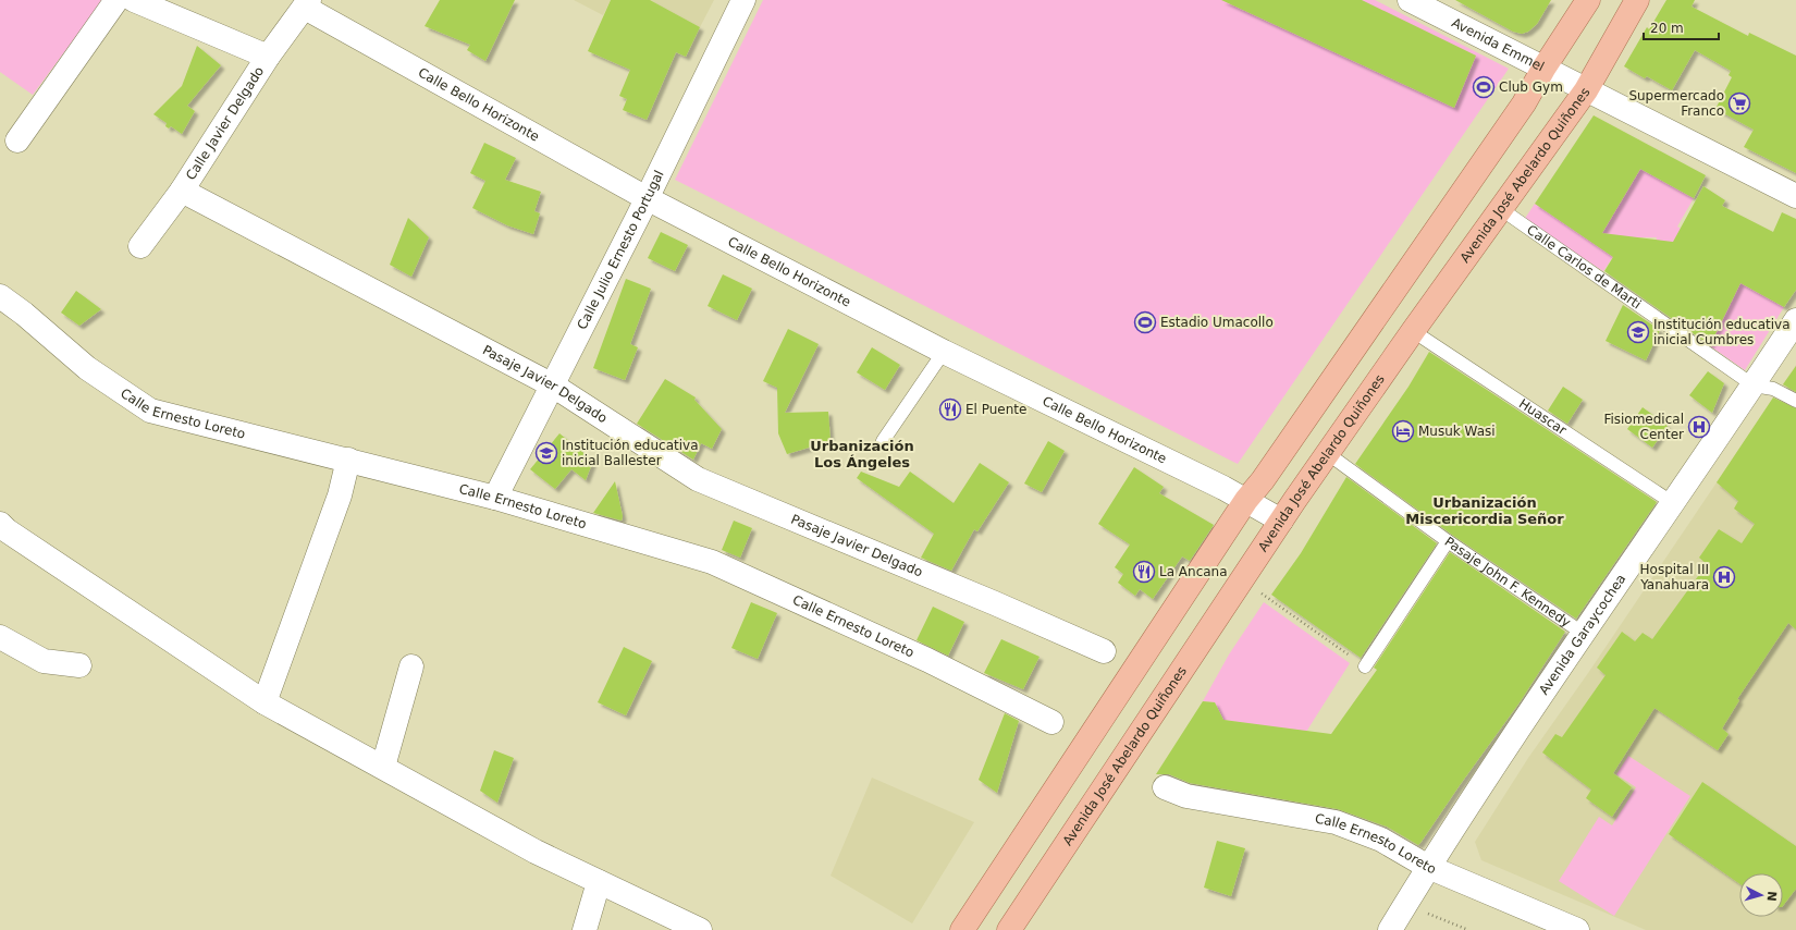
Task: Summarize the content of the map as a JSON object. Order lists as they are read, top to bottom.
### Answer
{
  "streets": {
    "main road": ["Avenida José Abelardo Quiñones"],
    "street": [
      "Avenida Emmel",
      "Calle Bello Horizonte",
      "Calle Javier Delgado",
      "Calle Julio Ernesto Portugal",
      "Pasaje Javier Delgado",
      "Calle Ernesto Loreto",
      "Avenida Garaycochea"
    ],
    "lane": ["Calle Carlos de Marti", "Huascar", "Pasaje John F. Kennedy"]
  },
  "crossings": [
    ["Avenida Emmel", "Avenida José Abelardo Quiñones"],
    ["Calle Bello Horizonte", "Calle Javier Delgado"],
    ["Calle Bello Horizonte", "Avenida José Abelardo Quiñones"],
    ["Calle Bello Horizonte", "Calle Julio Ernesto Portugal"],
    ["Calle Javier Delgado", "Pasaje Javier Delgado"],
    ["Avenida José Abelardo Quiñones", "Calle Carlos de Marti"],
    ["Avenida José Abelardo Quiñones", "Huascar"],
    ["Avenida José Abelardo Quiñones", "Pasaje John F. Kennedy"],
    ["Calle Julio Ernesto Portugal", "Pasaje Javier Delgado"],
    ["Calle Julio Ernesto Portugal", "Calle Ernesto Loreto"],
    ["Calle Carlos de Marti", "Avenida Garaycochea"],
    ["Calle Ernesto Loreto", "Avenida Garaycochea"],
    ["Huascar", "Avenida Garaycochea"],
    ["Pasaje John F. Kennedy", "Avenida Garaycochea"]
  ],
  "districts": ["Urbanización Los Ángeles", "Urbanización Miscericordia Señor"],
  "places": {
    "sports": ["Club Gym", "Estadio Umacollo"],
    "supermarket": ["Supermercado Franco"],
    "school or university": ["Institución educativa inicial Cumbres", "Institución educativa inicial Ballester"],
    "restaurant": ["El Puente", "La Ancana"],
    "hospital": ["Fisiomedical Center", "Hospital III Yanahuara"],
    "hotel": ["Musuk Wasi"]
  },
  "scale_bar": "20 m",
  "north": "right"
}
